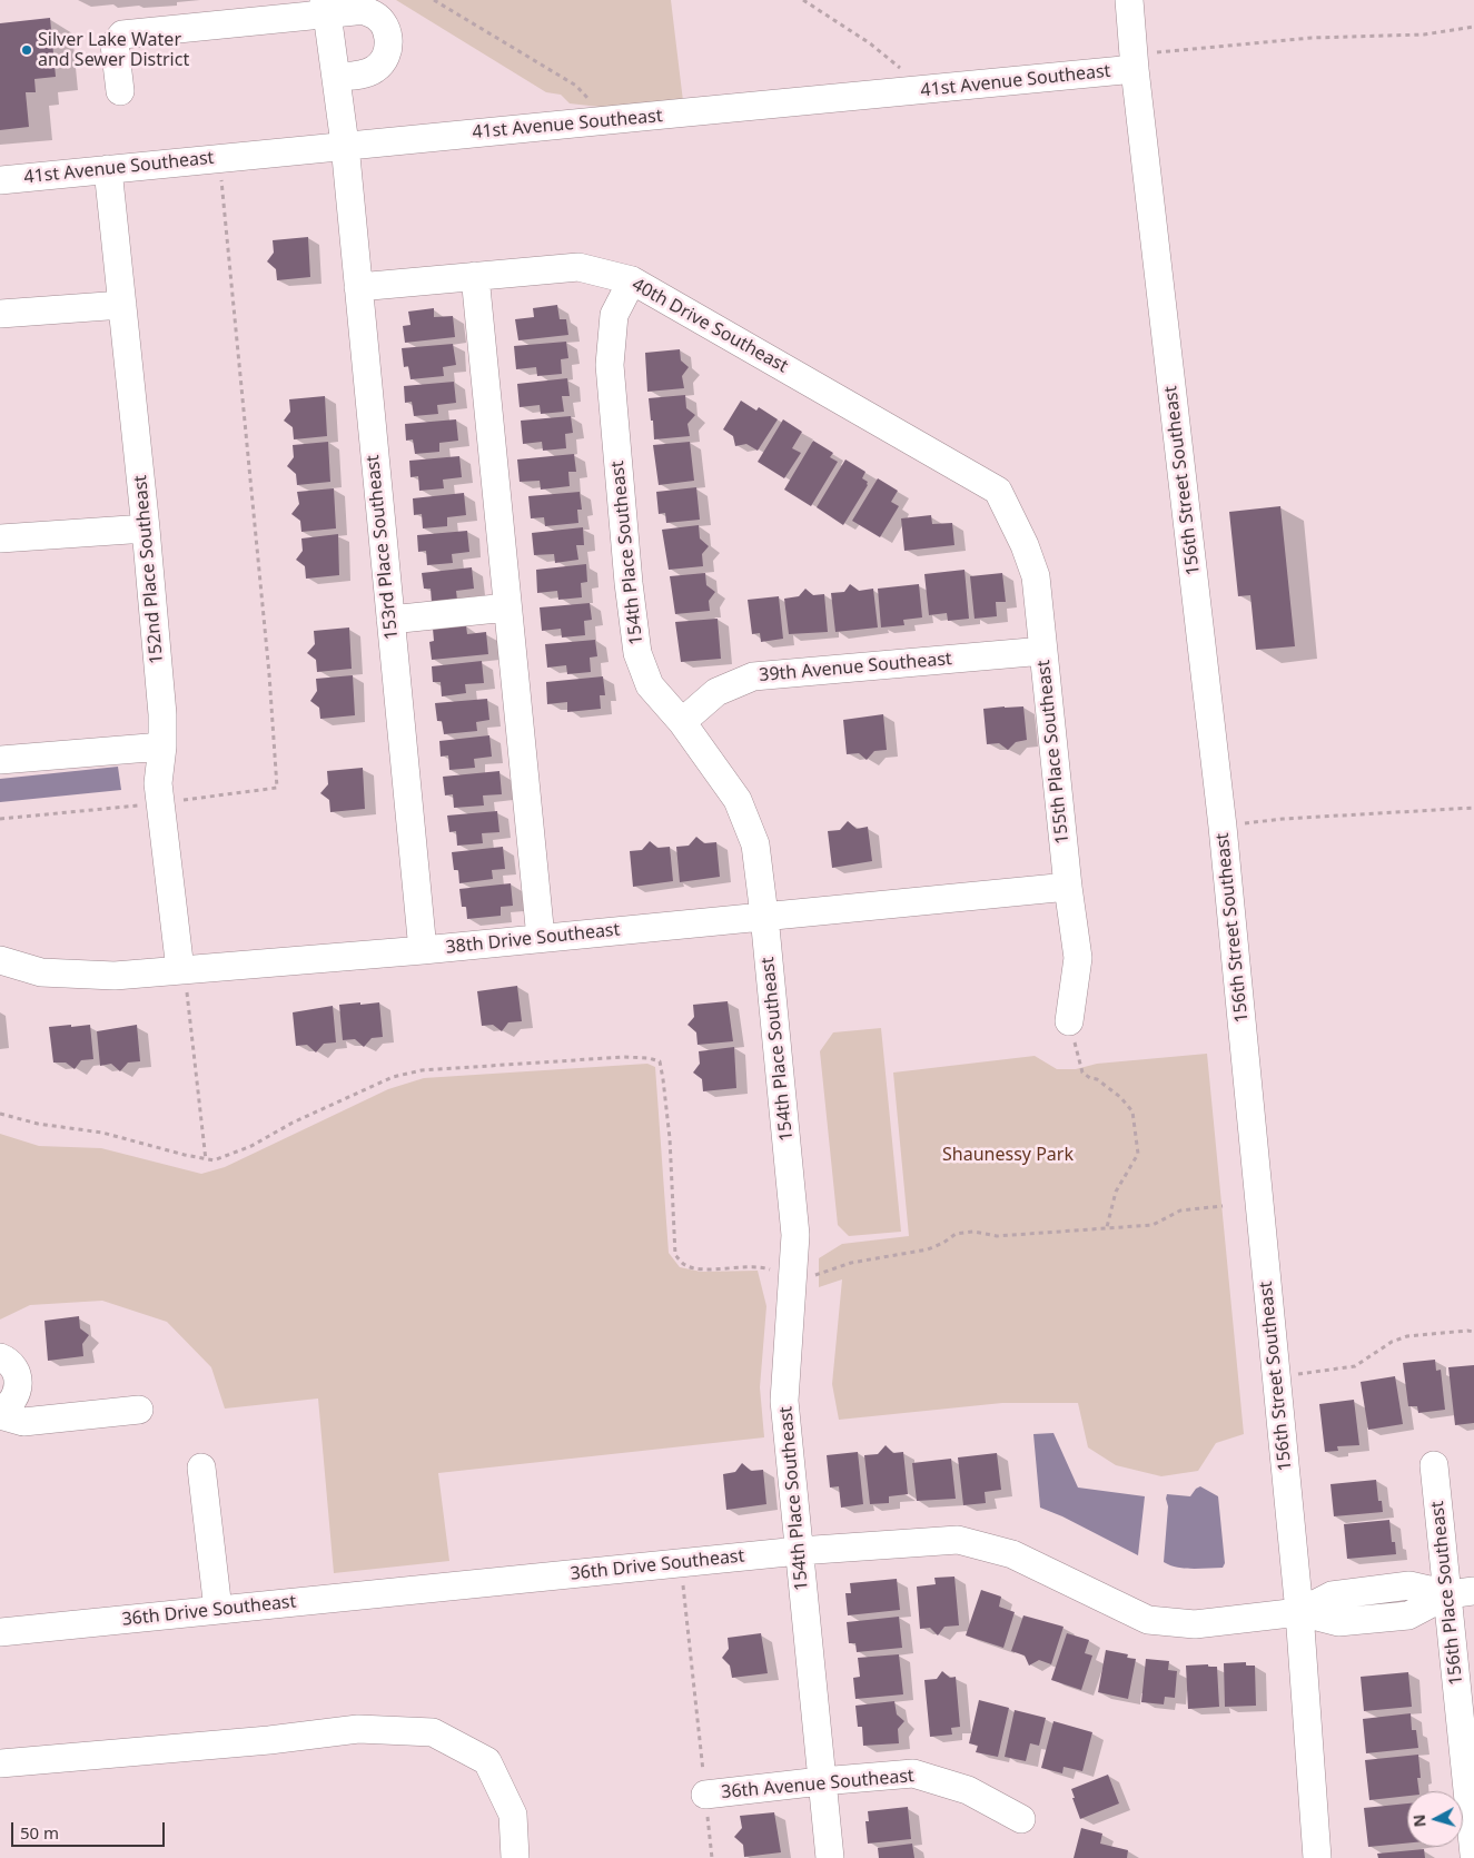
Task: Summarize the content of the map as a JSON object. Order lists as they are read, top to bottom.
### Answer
{
  "streets": {
    "street": [
      "41st Avenue Southeast",
      "40th Drive Southeast",
      "156th Street Southeast",
      "153rd Place Southeast",
      "154th Place Southeast",
      "152nd Place Southeast",
      "39th Avenue Southeast",
      "155th Place Southeast",
      "38th Drive Southeast",
      "36th Drive Southeast",
      "156th Place Southeast",
      "36th Avenue Southeast"
    ]
  },
  "crossings": [
    ["41st Avenue Southeast", "156th Street Southeast"],
    ["41st Avenue Southeast", "153rd Place Southeast"],
    ["41st Avenue Southeast", "152nd Place Southeast"],
    ["40th Drive Southeast", "153rd Place Southeast"],
    ["40th Drive Southeast", "154th Place Southeast"],
    ["40th Drive Southeast", "155th Place Southeast"],
    ["156th Street Southeast", "36th Drive Southeast"],
    ["153rd Place Southeast", "38th Drive Southeast"],
    ["154th Place Southeast", "39th Avenue Southeast"],
    ["154th Place Southeast", "38th Drive Southeast"],
    ["154th Place Southeast", "36th Drive Southeast"],
    ["154th Place Southeast", "36th Avenue Southeast"],
    ["152nd Place Southeast", "38th Drive Southeast"],
    ["39th Avenue Southeast", "155th Place Southeast"],
    ["155th Place Southeast", "38th Drive Southeast"],
    ["36th Drive Southeast", "156th Place Southeast"]
  ],
  "parks": ["Shaunessy Park"],
  "places": ["Silver Lake Water and Sewer District"],
  "scale_bar": "50 m",
  "north": "left"
}
